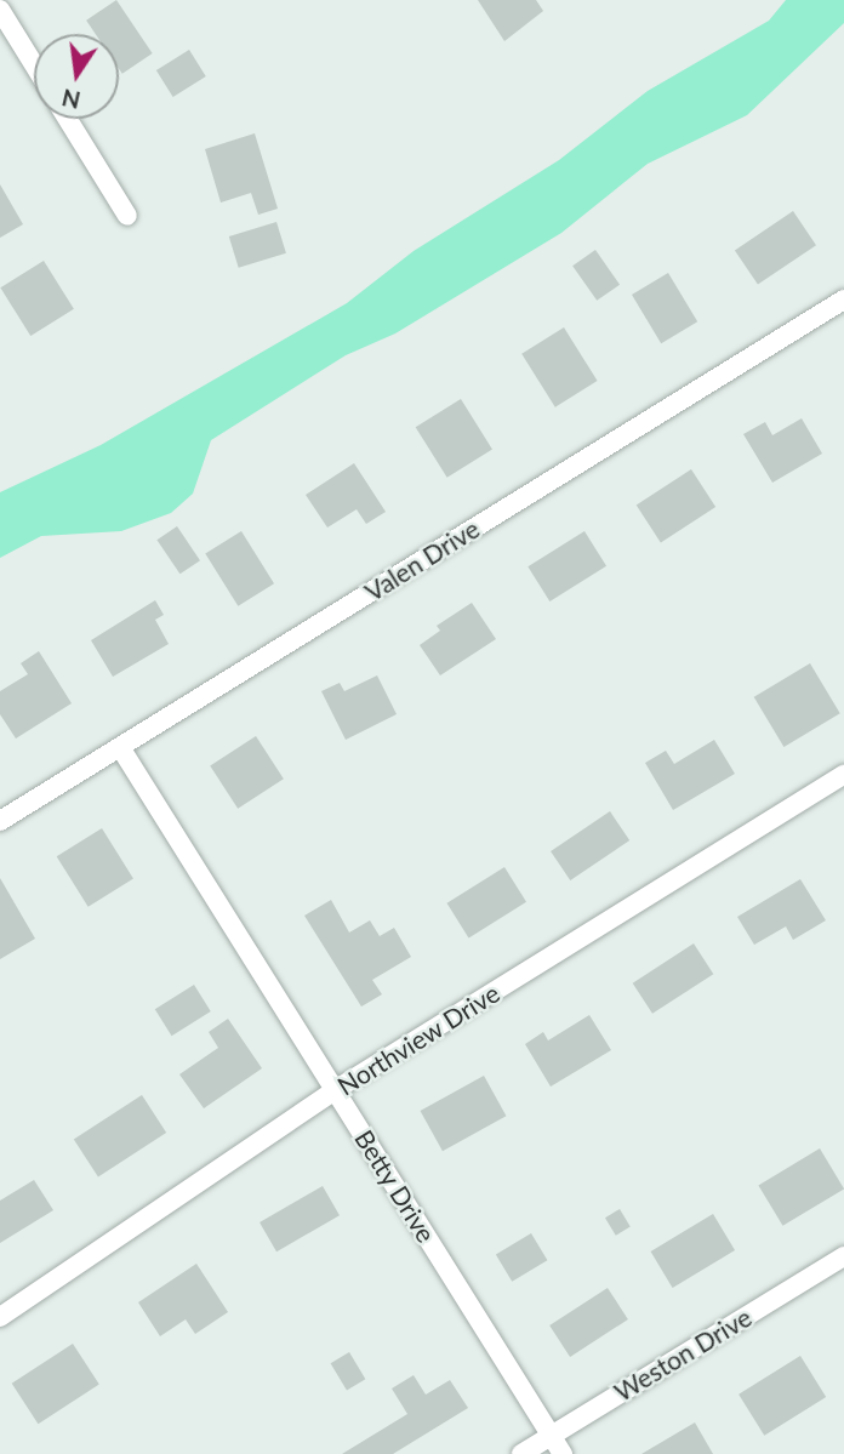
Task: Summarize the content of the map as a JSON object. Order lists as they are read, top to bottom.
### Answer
{
  "streets": {
    "street": [
      "Valen Drive",
      "Northview Drive",
      "Betty Drive",
      "Weston Drive"
    ]
  },
  "crossings": [
    ["Valen Drive", "Betty Drive"],
    ["Northview Drive", "Betty Drive"],
    ["Betty Drive", "Weston Drive"]
  ],
  "north": "bottom"
}
